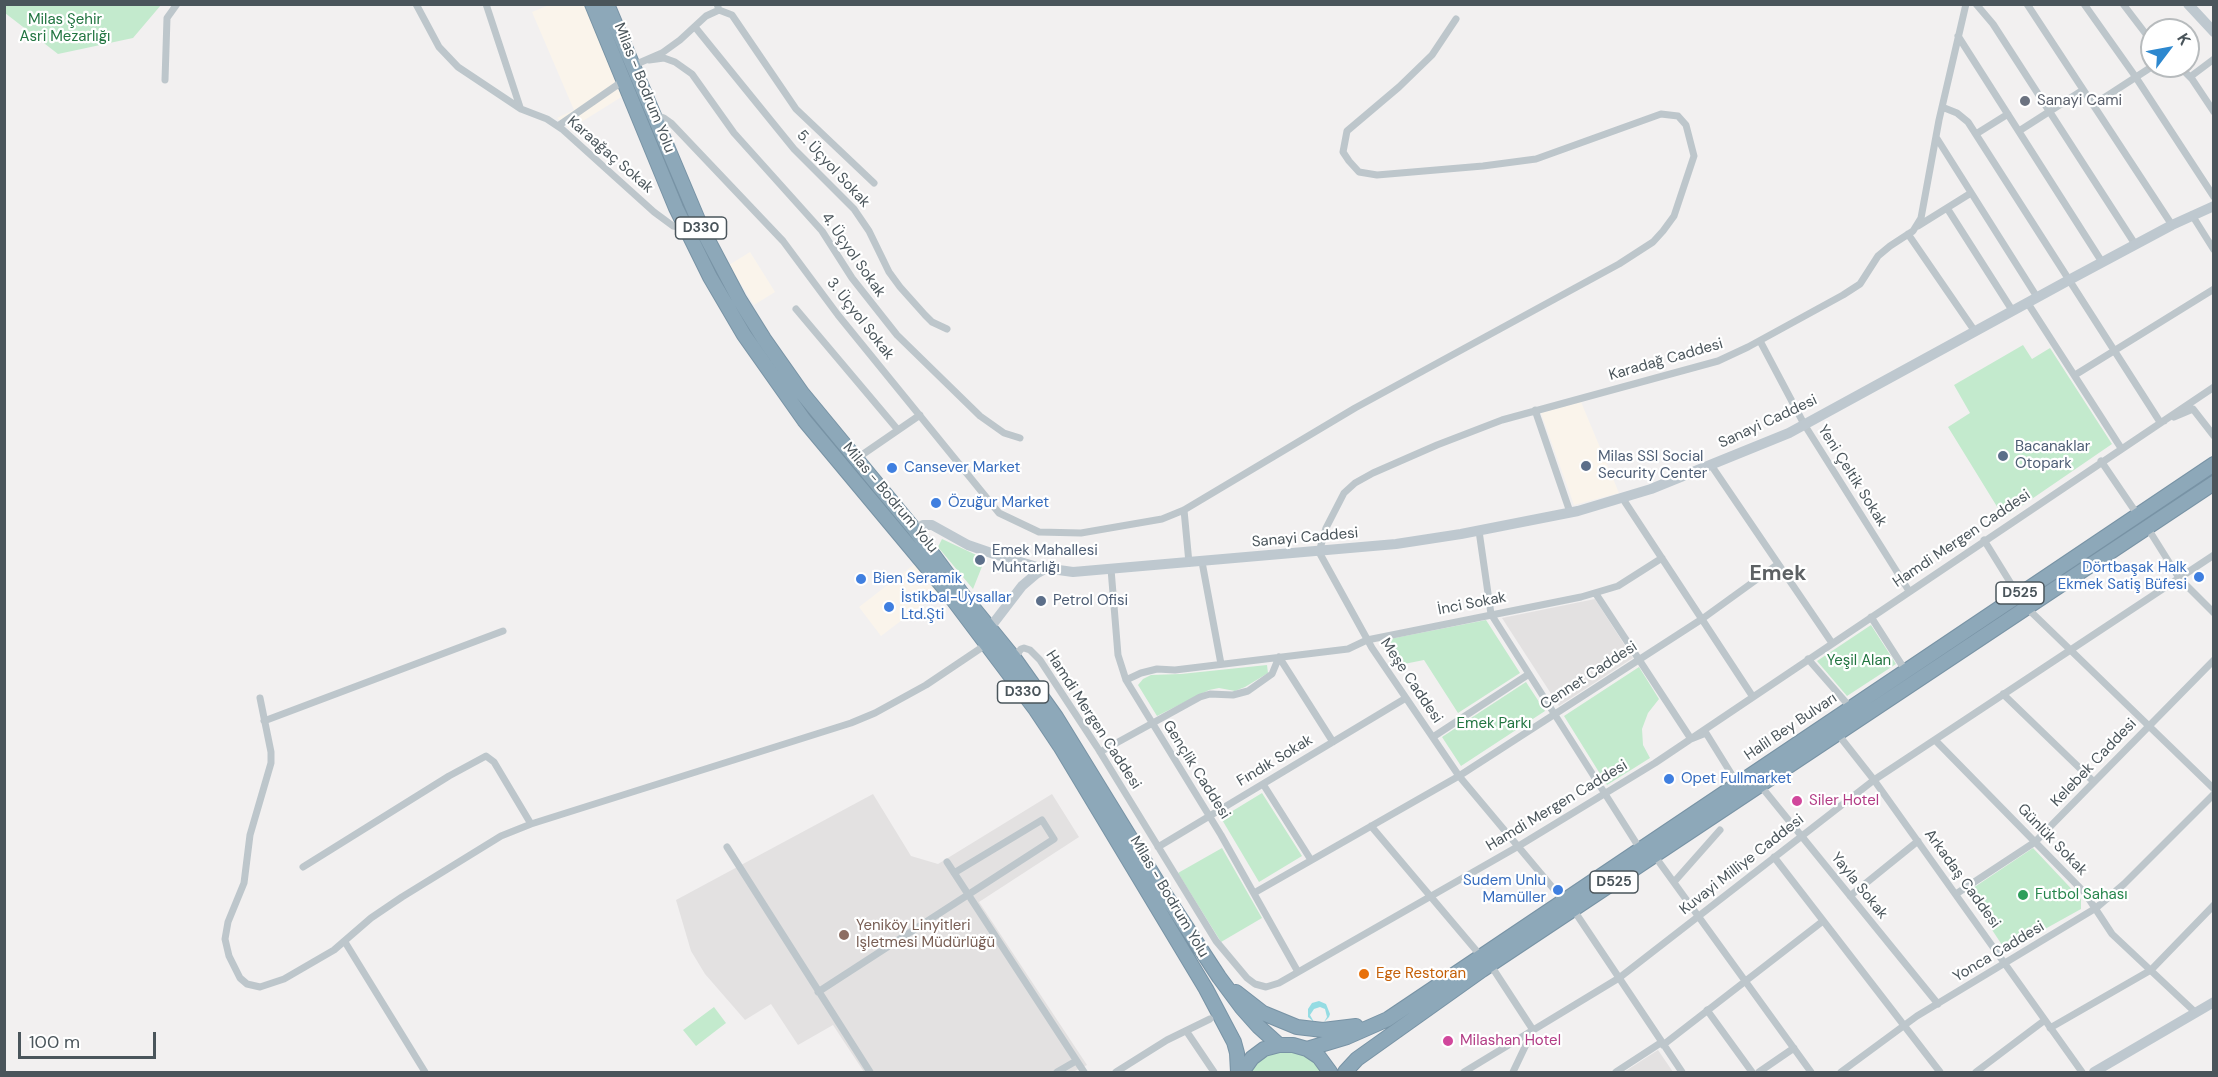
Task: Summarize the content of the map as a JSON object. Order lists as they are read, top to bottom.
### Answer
{
  "streets": {
    "highway": [
      "Milas - Bodrum Yolu",
      "D330",
      "D525",
      "Halil Bey Bulvarı"
    ],
    "street": [
      "Karaağaç Sokak",
      "5. Üçyol Sokak",
      "4. Üçyol Sokak",
      "3. Üçyol Sokak",
      "Karadağ Caddesi",
      "Sanayi Caddesi",
      "Yeni Çeltik Sokak",
      "Hamdi Mergen Caddesi",
      "İnci Sokak",
      "Cennet Caddesi",
      "Meşe Caddesi",
      "Fındık Sokak",
      "Kelebek Caddesi",
      "Gençlik Caddesi",
      "Günlük Sokak",
      "Kuvayi Milliye Caddesi",
      "Arkadaş Caddesi",
      "Yayla Sokak",
      "Yonca Caddesi"
    ]
  },
  "crossings": [
    ["Milas - Bodrum Yolu", "Karaağaç Sokak"],
    ["Milas - Bodrum Yolu", "3. Üçyol Sokak"],
    ["Milas - Bodrum Yolu", "Sanayi Caddesi"],
    ["Milas - Bodrum Yolu", "Hamdi Mergen Caddesi"],
    ["Karadağ Caddesi", "Sanayi Caddesi"],
    ["Karadağ Caddesi", "Yeni Çeltik Sokak"],
    ["Karadağ Caddesi", "Meşe Caddesi"],
    ["Sanayi Caddesi", "Yeni Çeltik Sokak"],
    ["Sanayi Caddesi", "Meşe Caddesi"],
    ["Sanayi Caddesi", "Gençlik Caddesi"],
    ["Yeni Çeltik Sokak", "Hamdi Mergen Caddesi"],
    ["Hamdi Mergen Caddesi", "Meşe Caddesi"],
    ["Hamdi Mergen Caddesi", "Fındık Sokak"],
    ["Hamdi Mergen Caddesi", "Gençlik Caddesi"],
    ["D525", "Halil Bey Bulvarı"],
    ["İnci Sokak", "Meşe Caddesi"],
    ["İnci Sokak", "Gençlik Caddesi"],
    ["Cennet Caddesi", "Meşe Caddesi"],
    ["Cennet Caddesi", "Gençlik Caddesi"],
    ["Meşe Caddesi", "Halil Bey Bulvarı"],
    ["Meşe Caddesi", "Fındık Sokak"],
    ["Meşe Caddesi", "Kuvayi Milliye Caddesi"],
    ["Halil Bey Bulvarı", "Arkadaş Caddesi"],
    ["Halil Bey Bulvarı", "Yayla Sokak"],
    ["Fındık Sokak", "Gençlik Caddesi"],
    ["Kelebek Caddesi", "Günlük Sokak"],
    ["Kelebek Caddesi", "Arkadaş Caddesi"],
    ["Günlük Sokak", "Kuvayi Milliye Caddesi"],
    ["Günlük Sokak", "Yonca Caddesi"],
    ["Kuvayi Milliye Caddesi", "Arkadaş Caddesi"],
    ["Kuvayi Milliye Caddesi", "Yayla Sokak"],
    ["Arkadaş Caddesi", "Yonca Caddesi"],
    ["Yayla Sokak", "Yonca Caddesi"]
  ],
  "districts": ["Emek"],
  "parks": ["Milas Şehir Asri Mezarlığı", "Yeşil Alan", "Emek Parkı"],
  "places": [
    "Sanayi Cami",
    "Bacanaklar Otopark",
    "Milas SSI Social Security Center",
    "Cansever Market",
    "Özuğur Market",
    "Emek Mahallesi Muhtarlığı",
    "Dörtbaşak Halk Ekmek Satiş Büfesi",
    "Bien Seramik",
    "Petrol Ofisi",
    "İstikbal-Uysallar Ltd.Şti",
    "Opet Fullmarket",
    "Siler Hotel",
    "Sudem Unlu Mamüller",
    "Futbol Sahası",
    "Yeniköy Linyitleri Işletmesi Müdürlüğü",
    "Ege Restoran",
    "Milashan Hotel"
  ],
  "scale_bar": "100 m",
  "north": "top right"
}
